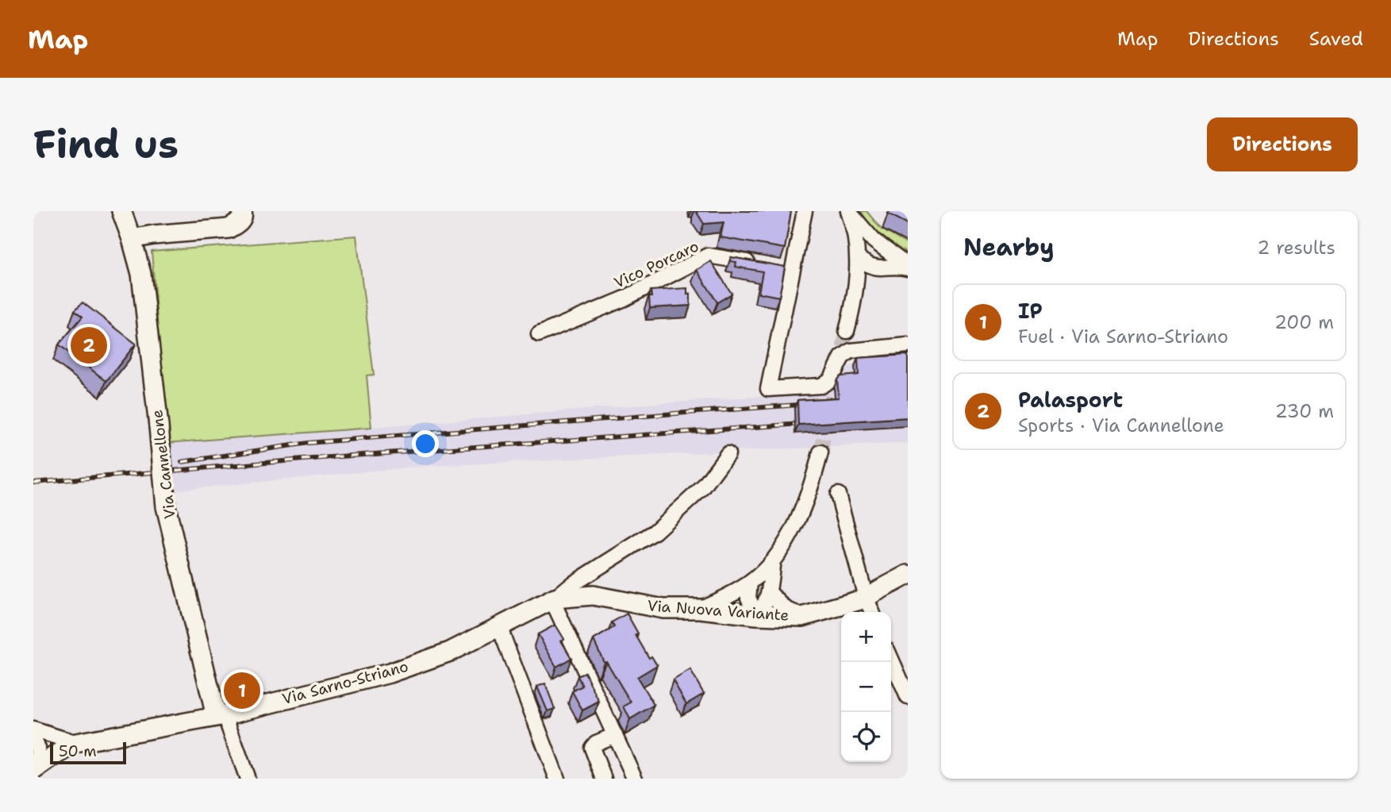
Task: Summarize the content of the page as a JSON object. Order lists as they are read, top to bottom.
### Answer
{
  "streets": {
    "main road": ["Via Cannellone", "Via Nuova Variante", "Via Sarno-Striano"],
    "street": ["Vico Porcaro"]
  },
  "crossings": [
    ["Via Cannellone", "Via Sarno-Striano"],
    ["Via Nuova Variante", "Via Sarno-Striano"]
  ],
  "scale_bar": "50 m",
  "page": {
    "header": "Map",
    "nav": ["Map", "Directions", "Saved"],
    "buttons": "Directions",
    "title": "Find us",
    "heading": ["Nearby", "2 results"],
    "list": [
      {
        "mark": "1",
        "name": "IP",
        "note": "Fuel · Via Sarno-Striano",
        "value": "200 m"
      },
      {
        "mark": "2",
        "name": "Palasport",
        "note": "Sports · Via Cannellone",
        "value": "230 m"
      }
    ],
    "pins": ["2", "1"],
    "map_buttons": ["+", "−"],
    "scale": "50 m"
  }
}
